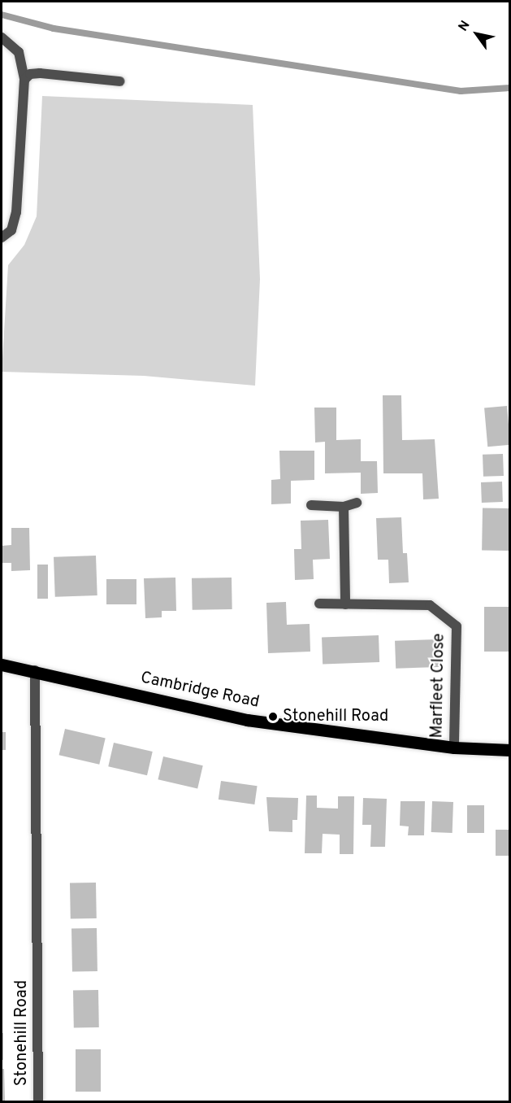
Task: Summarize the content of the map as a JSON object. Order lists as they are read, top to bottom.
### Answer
{
  "streets": {
    "main road": ["Cambridge Road"],
    "street": ["Marfleet Close", "Stonehill Road"]
  },
  "crossings": [
    ["Marfleet Close", "Cambridge Road"],
    ["Cambridge Road", "Stonehill Road"]
  ],
  "places": ["Stonehill Road"],
  "north": "top left"
}
